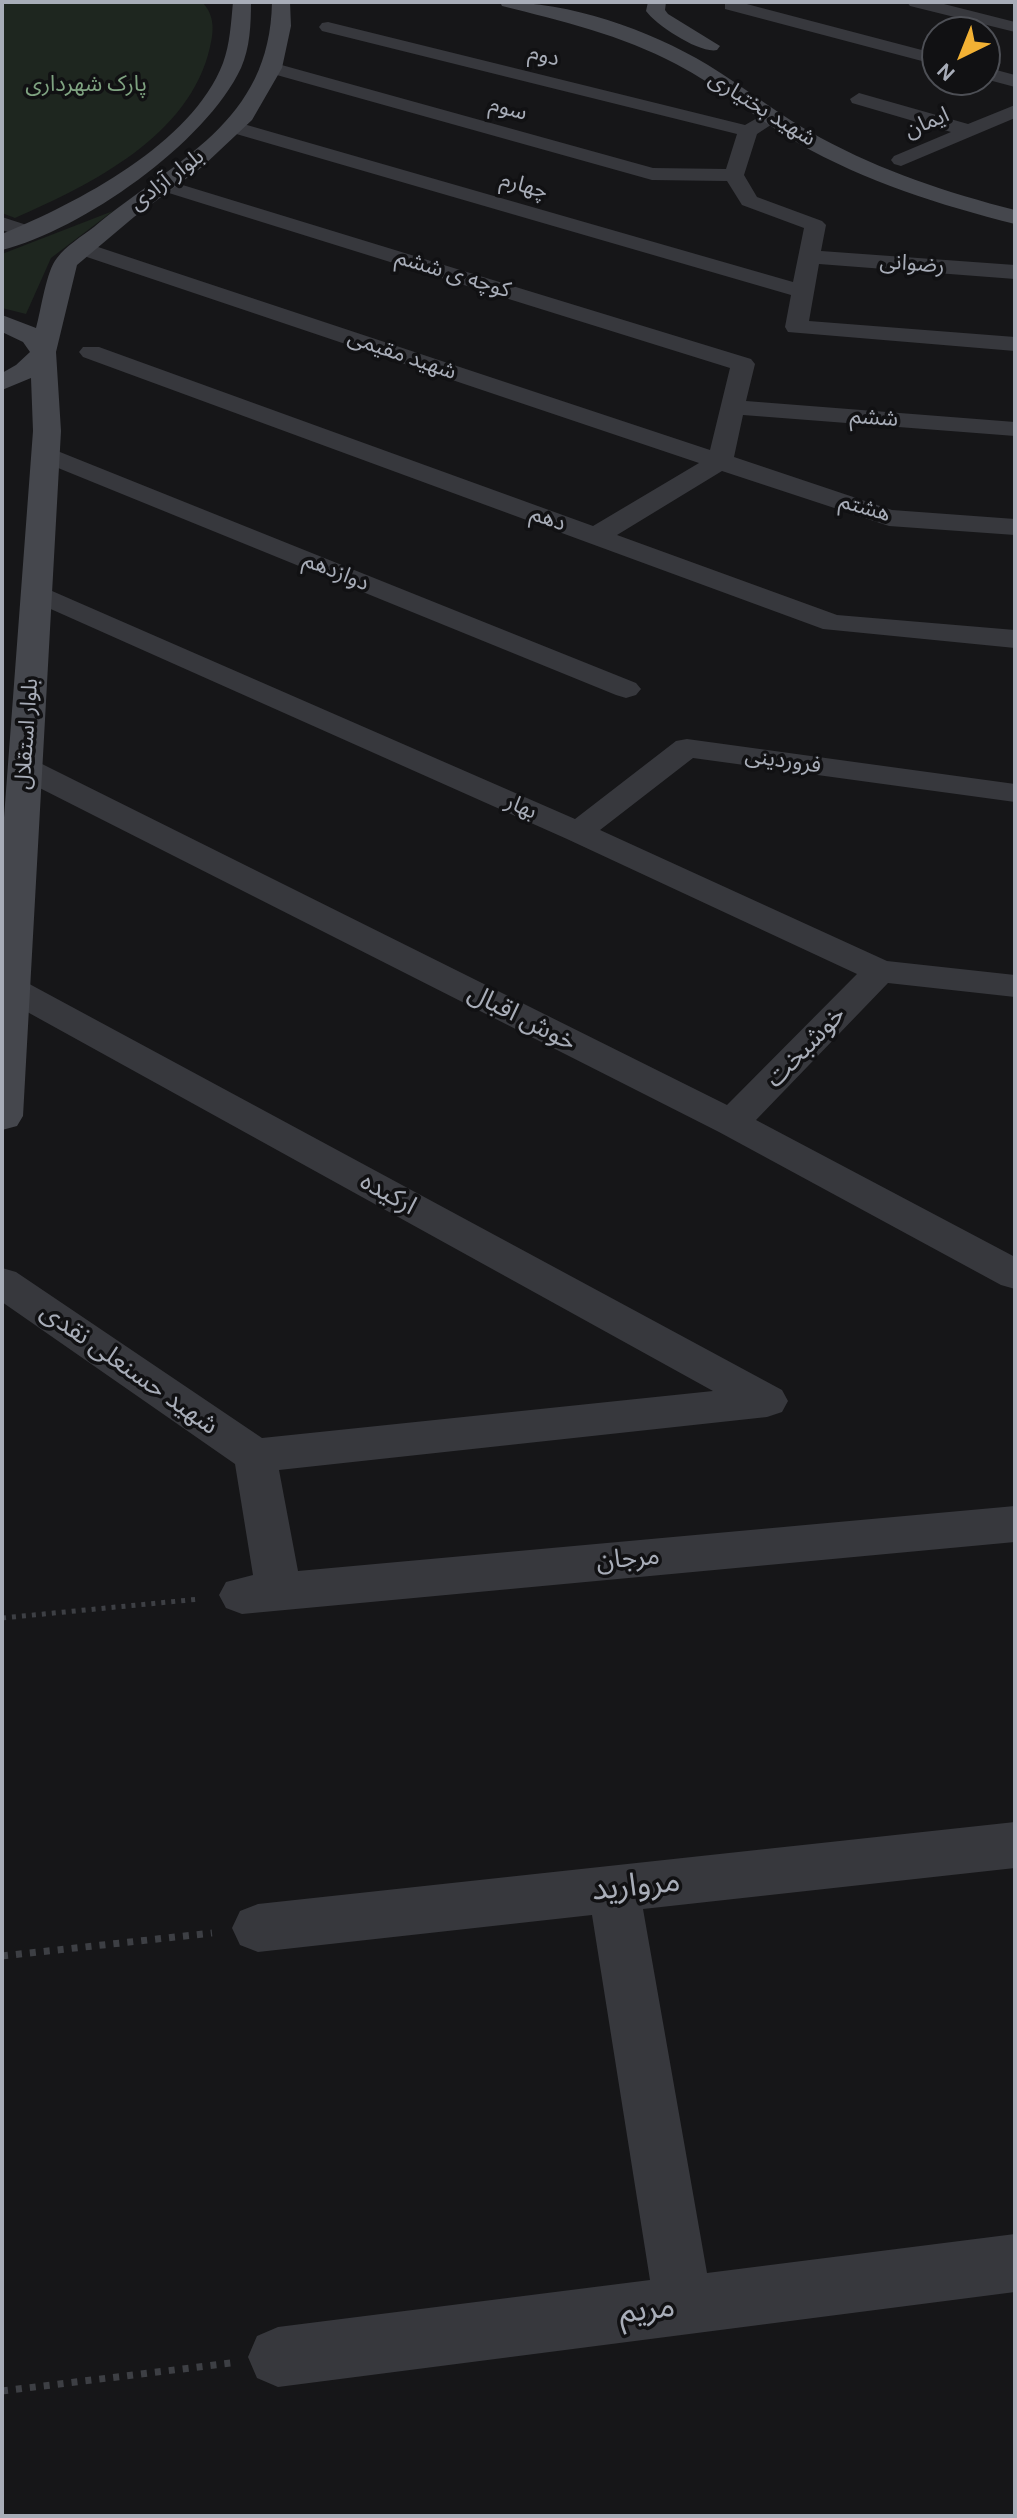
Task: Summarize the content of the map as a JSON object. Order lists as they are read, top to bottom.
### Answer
{
  "streets": {
    "main road": ["شهید بختیاری", "بلوار آزادی", "بلوار استقلال"],
    "street": [
      "دوم",
      "سوم",
      "ایمان",
      "چهارم",
      "رضوانی",
      "کوچه ی ششم",
      "شهید مقیمی",
      "ششم",
      "هشتم",
      "دهم",
      "دوازدهم",
      "فروردینی",
      "بهار",
      "خوش اقبال",
      "خوشبخت",
      "ارکیده",
      "شهید حسنعلی نقدی",
      "مرجان",
      "مروارید",
      "مریم"
    ]
  },
  "crossings": [
    ["سوم", "بلوار آزادی"],
    ["بلوار آزادی", "چهارم"],
    ["بلوار آزادی", "کوچه ی ششم"],
    ["بلوار آزادی", "شهید مقیمی"],
    ["بلوار آزادی", "بلوار استقلال"],
    ["کوچه ی ششم", "ششم"],
    ["شهید مقیمی", "هشتم"],
    ["دوازدهم", "بلوار استقلال"],
    ["بلوار استقلال", "بهار"],
    ["بلوار استقلال", "خوش اقبال"],
    ["بلوار استقلال", "ارکیده"],
    ["فروردینی", "بهار"],
    ["بهار", "خوشبخت"],
    ["خوش اقبال", "خوشبخت"],
    ["ارکیده", "شهید حسنعلی نقدی"]
  ],
  "parks": ["پارک شهرداری"],
  "north": "bottom left"
}
